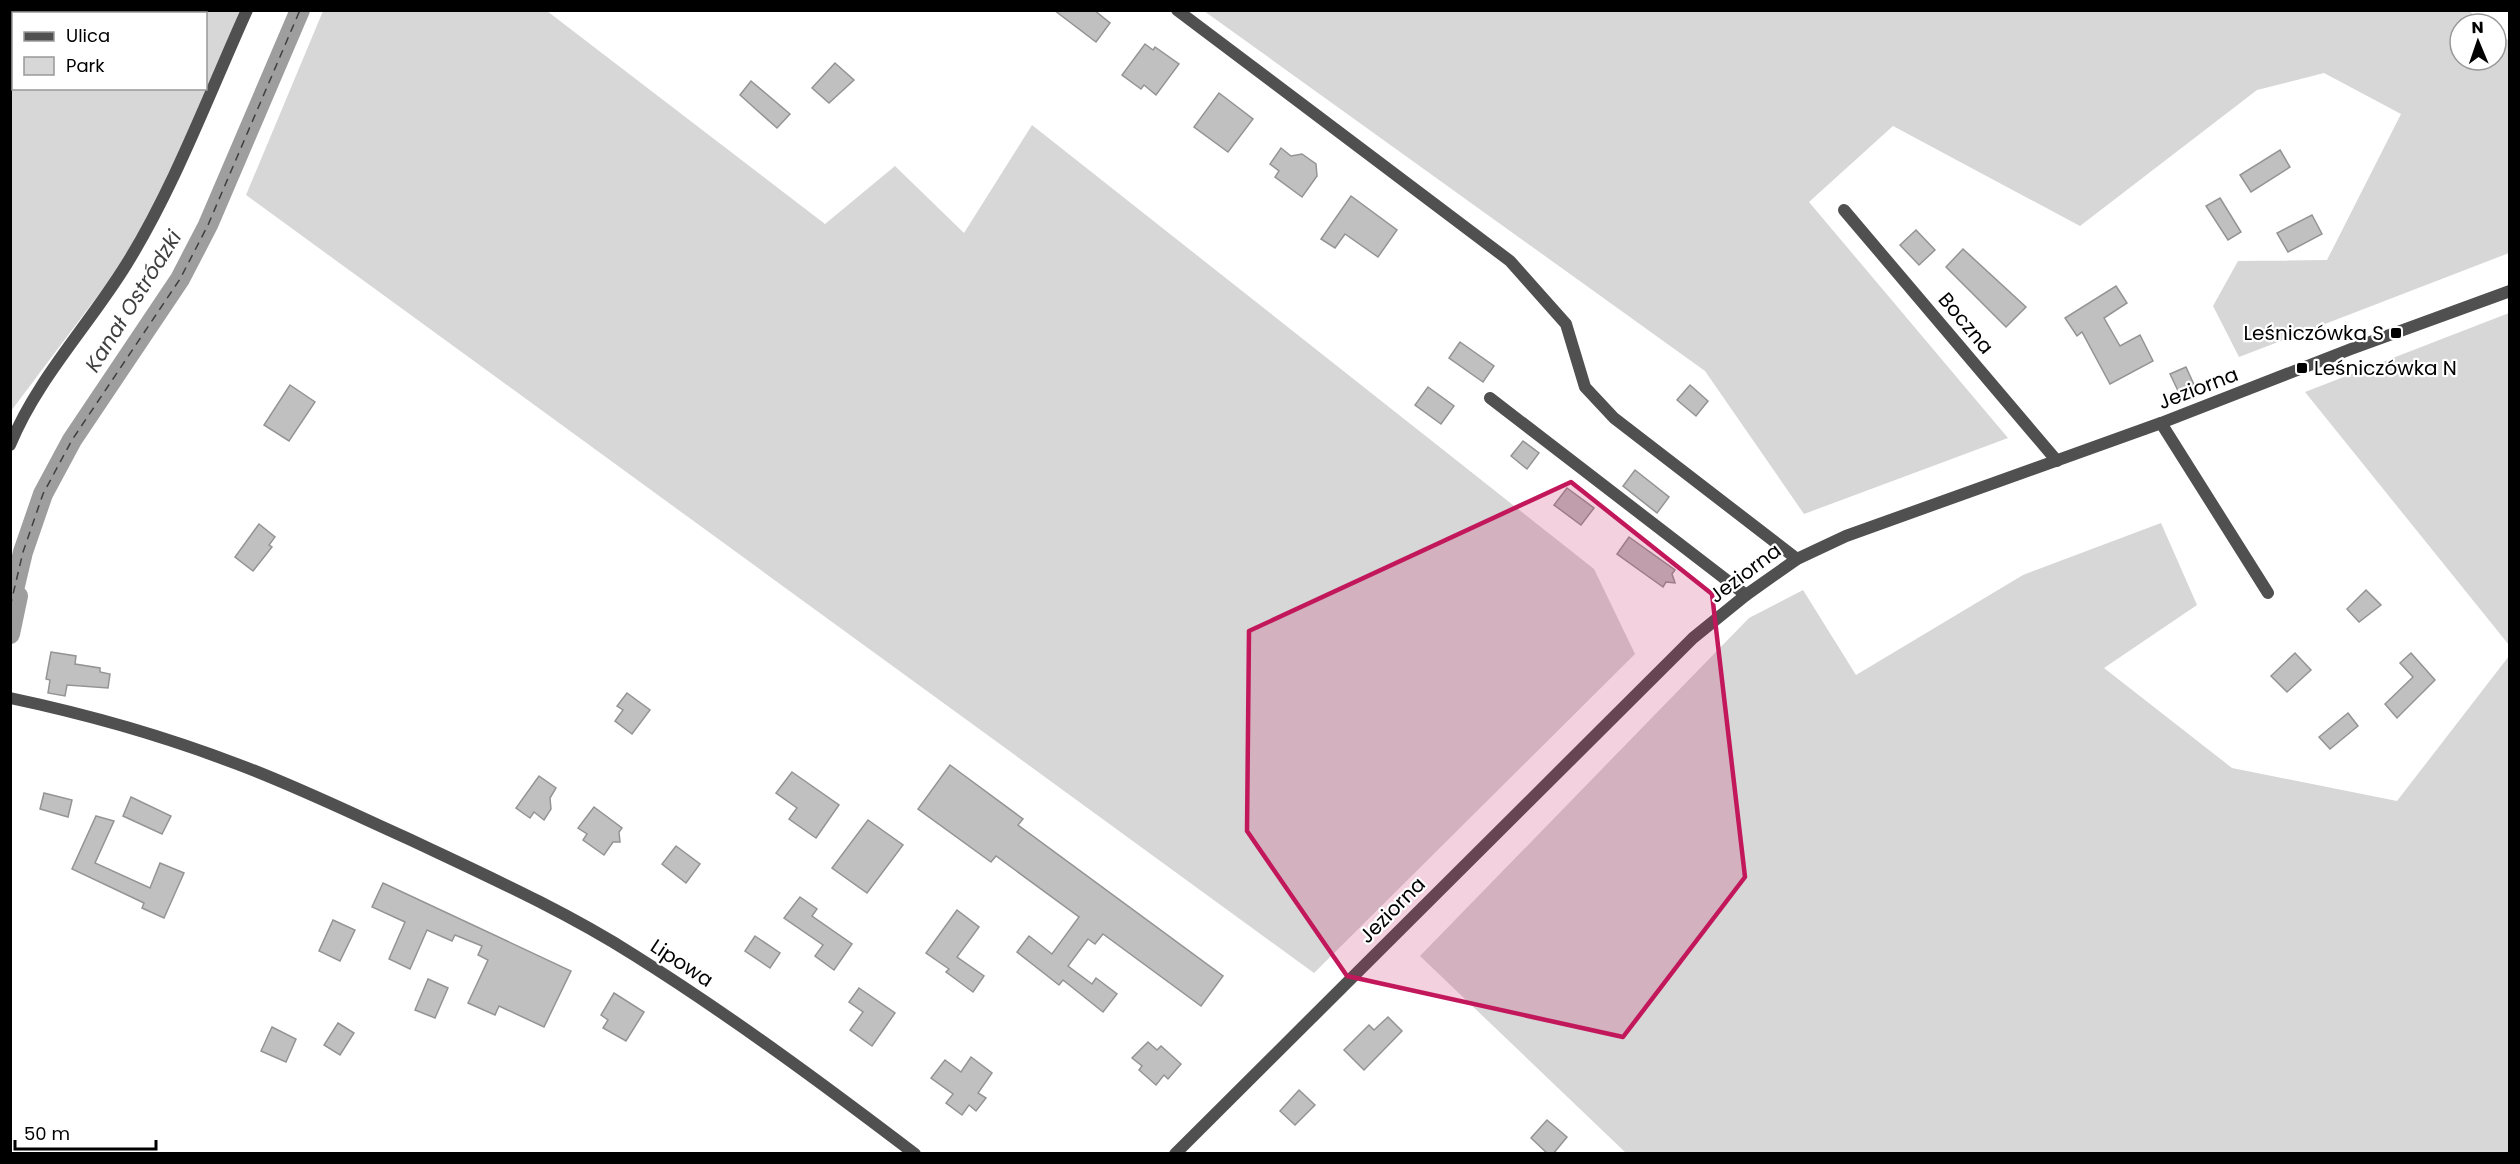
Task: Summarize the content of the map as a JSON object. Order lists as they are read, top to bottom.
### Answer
{
  "streets": {
    "street": ["Boczna", "Jeziorna", "Lipowa"]
  },
  "crossings": [
    ["Boczna", "Jeziorna"]
  ],
  "water": ["Kanał Ostródzki"],
  "places": {
    "transit": ["Leśniczówka S", "Leśniczówka N"]
  },
  "legend": ["Ulica", "Park"],
  "scale_bar": "50 m",
  "north": "top"
}
